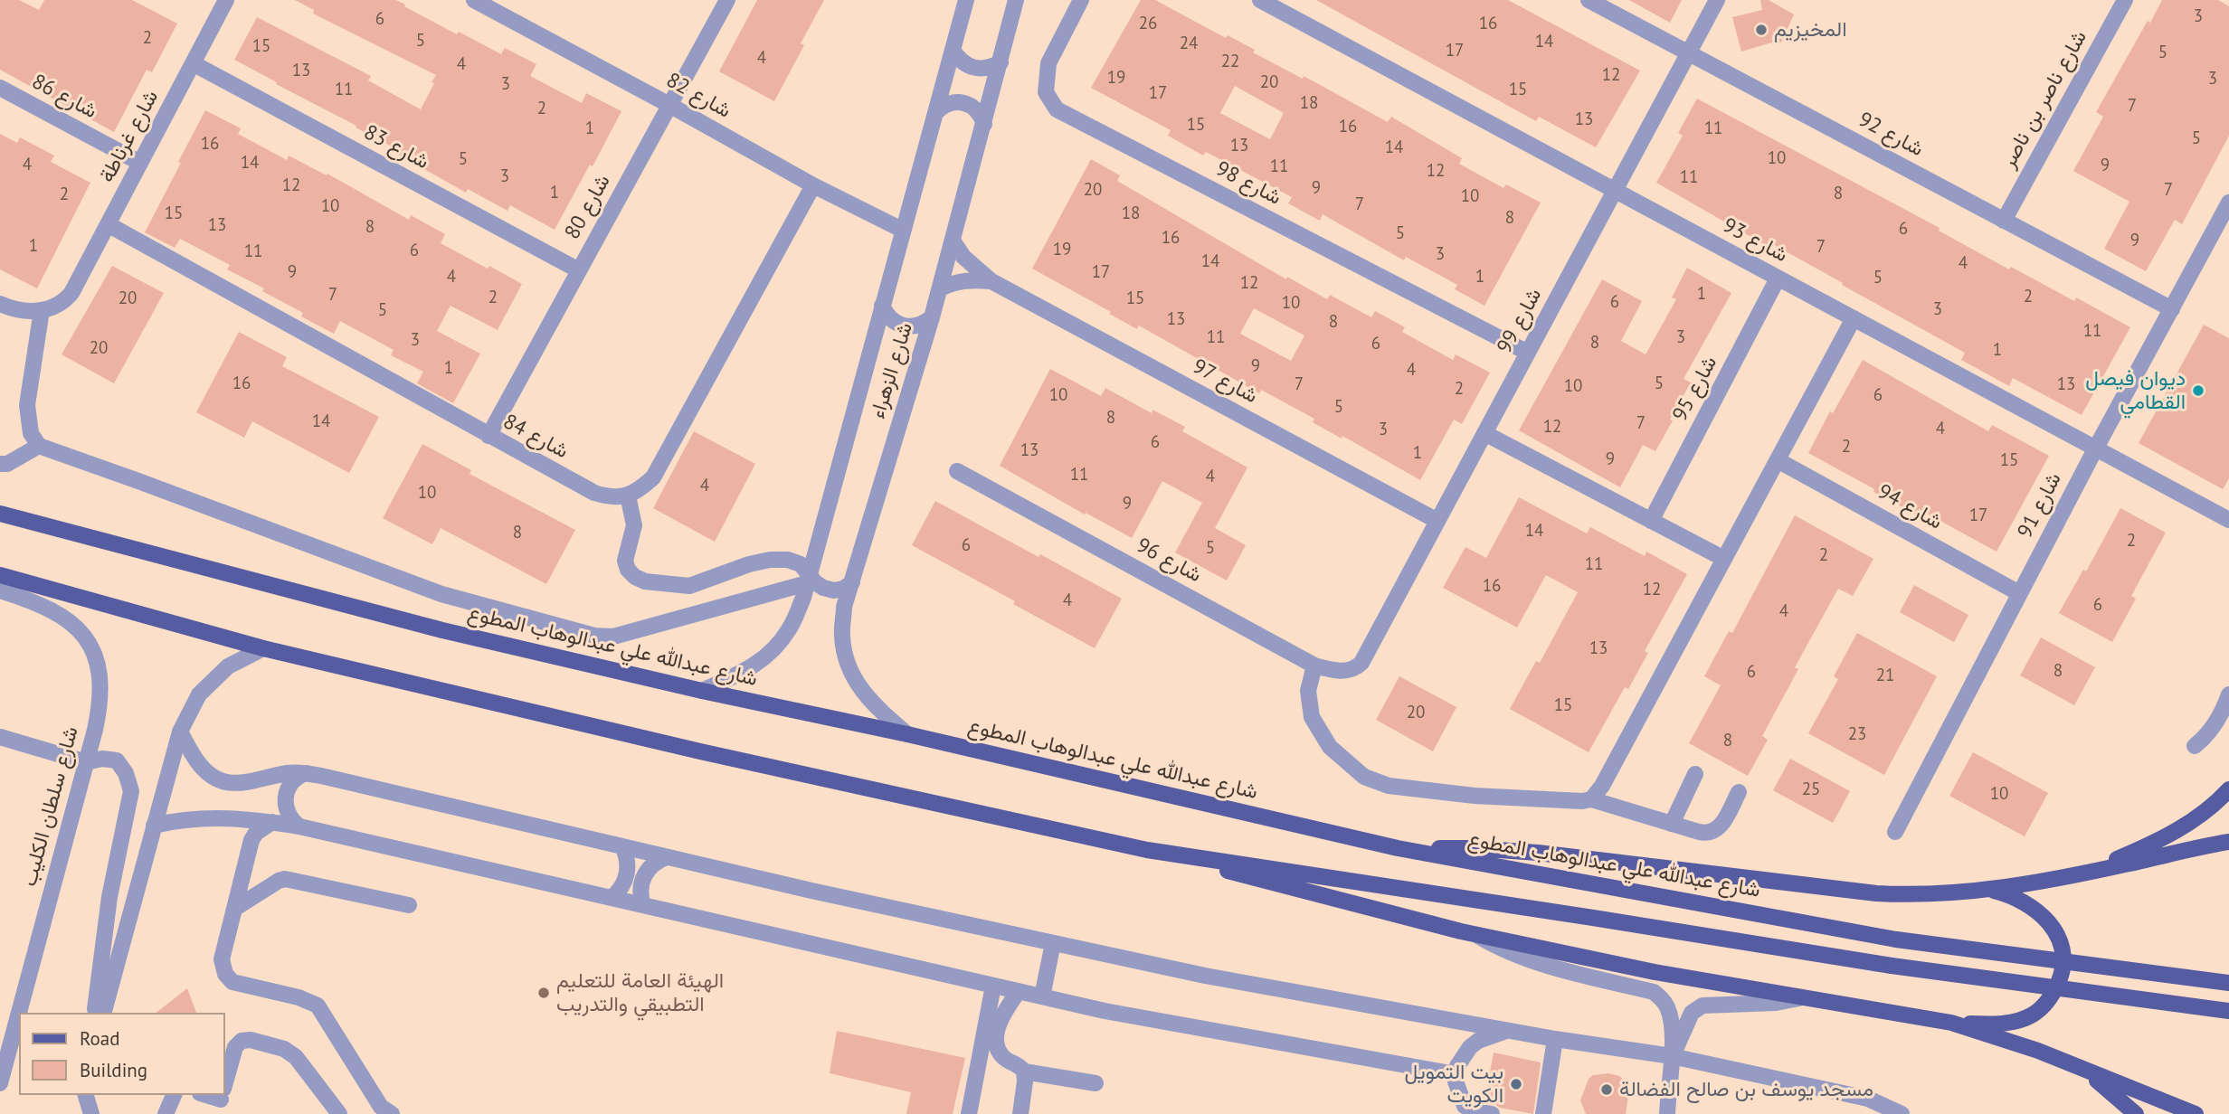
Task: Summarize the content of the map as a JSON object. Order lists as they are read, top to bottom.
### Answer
{
  "streets": {
    "main road": ["شارع عبدالله علي عبدالوهاب المطوع"],
    "street": [
      "شارع 82",
      "شارع 86",
      "شارع ناصر بن ناصر",
      "شارع 92",
      "شارع غرناطة",
      "شارع 83",
      "شارع 98",
      "شارع 80",
      "شارع 93",
      "شارع 99",
      "شارع الزهراء",
      "شارع 97",
      "شارع 95",
      "شارع 84",
      "شارع 91",
      "شارع 94",
      "شارع 96",
      "شارع سلطان الكليب"
    ]
  },
  "crossings": [
    ["شارع 82", "شارع 80"],
    ["شارع 82", "شارع الزهراء"],
    ["شارع 86", "شارع غرناطة"],
    ["شارع ناصر بن ناصر", "شارع 92"],
    ["شارع 92", "شارع 99"],
    ["شارع 92", "شارع 91"],
    ["شارع غرناطة", "شارع 83"],
    ["شارع غرناطة", "شارع 84"],
    ["شارع 83", "شارع 80"],
    ["شارع 98", "شارع 99"],
    ["شارع 80", "شارع 84"],
    ["شارع 93", "شارع 99"],
    ["شارع 93", "شارع 95"],
    ["شارع 93", "شارع 91"],
    ["شارع 99", "شارع 97"],
    ["شارع 99", "شارع 96"],
    ["شارع الزهراء", "شارع 97"],
    ["شارع الزهراء", "شارع عبدالله علي عبدالوهاب المطوع"],
    ["شارع 91", "شارع 94"]
  ],
  "places": [
    "المخيزيم",
    "ديوان فيصل القطامي",
    "الهيئة العامة للتعليم التطبيقي والتدريب",
    "بيت التمويل الكويت",
    "مسجد يوسف بن صالح الفضالة"
  ],
  "house_numbers": [
    "3",
    "6",
    "26",
    "16",
    "2",
    "5",
    "14",
    "24",
    "15",
    "17",
    "5",
    "4",
    "22",
    "4",
    "13",
    "12",
    "19",
    "3",
    "20",
    "3",
    "11",
    "15",
    "17",
    "18",
    "7",
    "2",
    "13",
    "15",
    "16",
    "1",
    "11",
    "5",
    "16",
    "13",
    "14",
    "10",
    "5",
    "14",
    "4",
    "9",
    "11",
    "12",
    "3",
    "11",
    "12",
    "9",
    "20",
    "7",
    "1",
    "8",
    "2",
    "10",
    "7",
    "10",
    "15",
    "18",
    "8",
    "13",
    "8",
    "6",
    "5",
    "16",
    "9",
    "1",
    "7",
    "19",
    "6",
    "11",
    "3",
    "14",
    "4",
    "9",
    "17",
    "4",
    "1",
    "5",
    "12",
    "1",
    "7",
    "2",
    "2",
    "20",
    "15",
    "6",
    "10",
    "3",
    "5",
    "13",
    "8",
    "11",
    "11",
    "3",
    "3",
    "8",
    "6",
    "20",
    "1",
    "9",
    "1",
    "4",
    "16",
    "5",
    "7",
    "13",
    "10",
    "2",
    "10",
    "6",
    "5",
    "8",
    "14",
    "7",
    "12",
    "4",
    "3",
    "6",
    "2",
    "13",
    "1",
    "9",
    "15",
    "11",
    "4",
    "4",
    "10",
    "9",
    "17",
    "14",
    "8",
    "2",
    "6",
    "5",
    "2",
    "11",
    "16",
    "12",
    "4",
    "6",
    "4",
    "13",
    "8",
    "6",
    "21",
    "15",
    "20",
    "23",
    "8",
    "25",
    "10"
  ],
  "legend": ["Road", "Building"]
}
